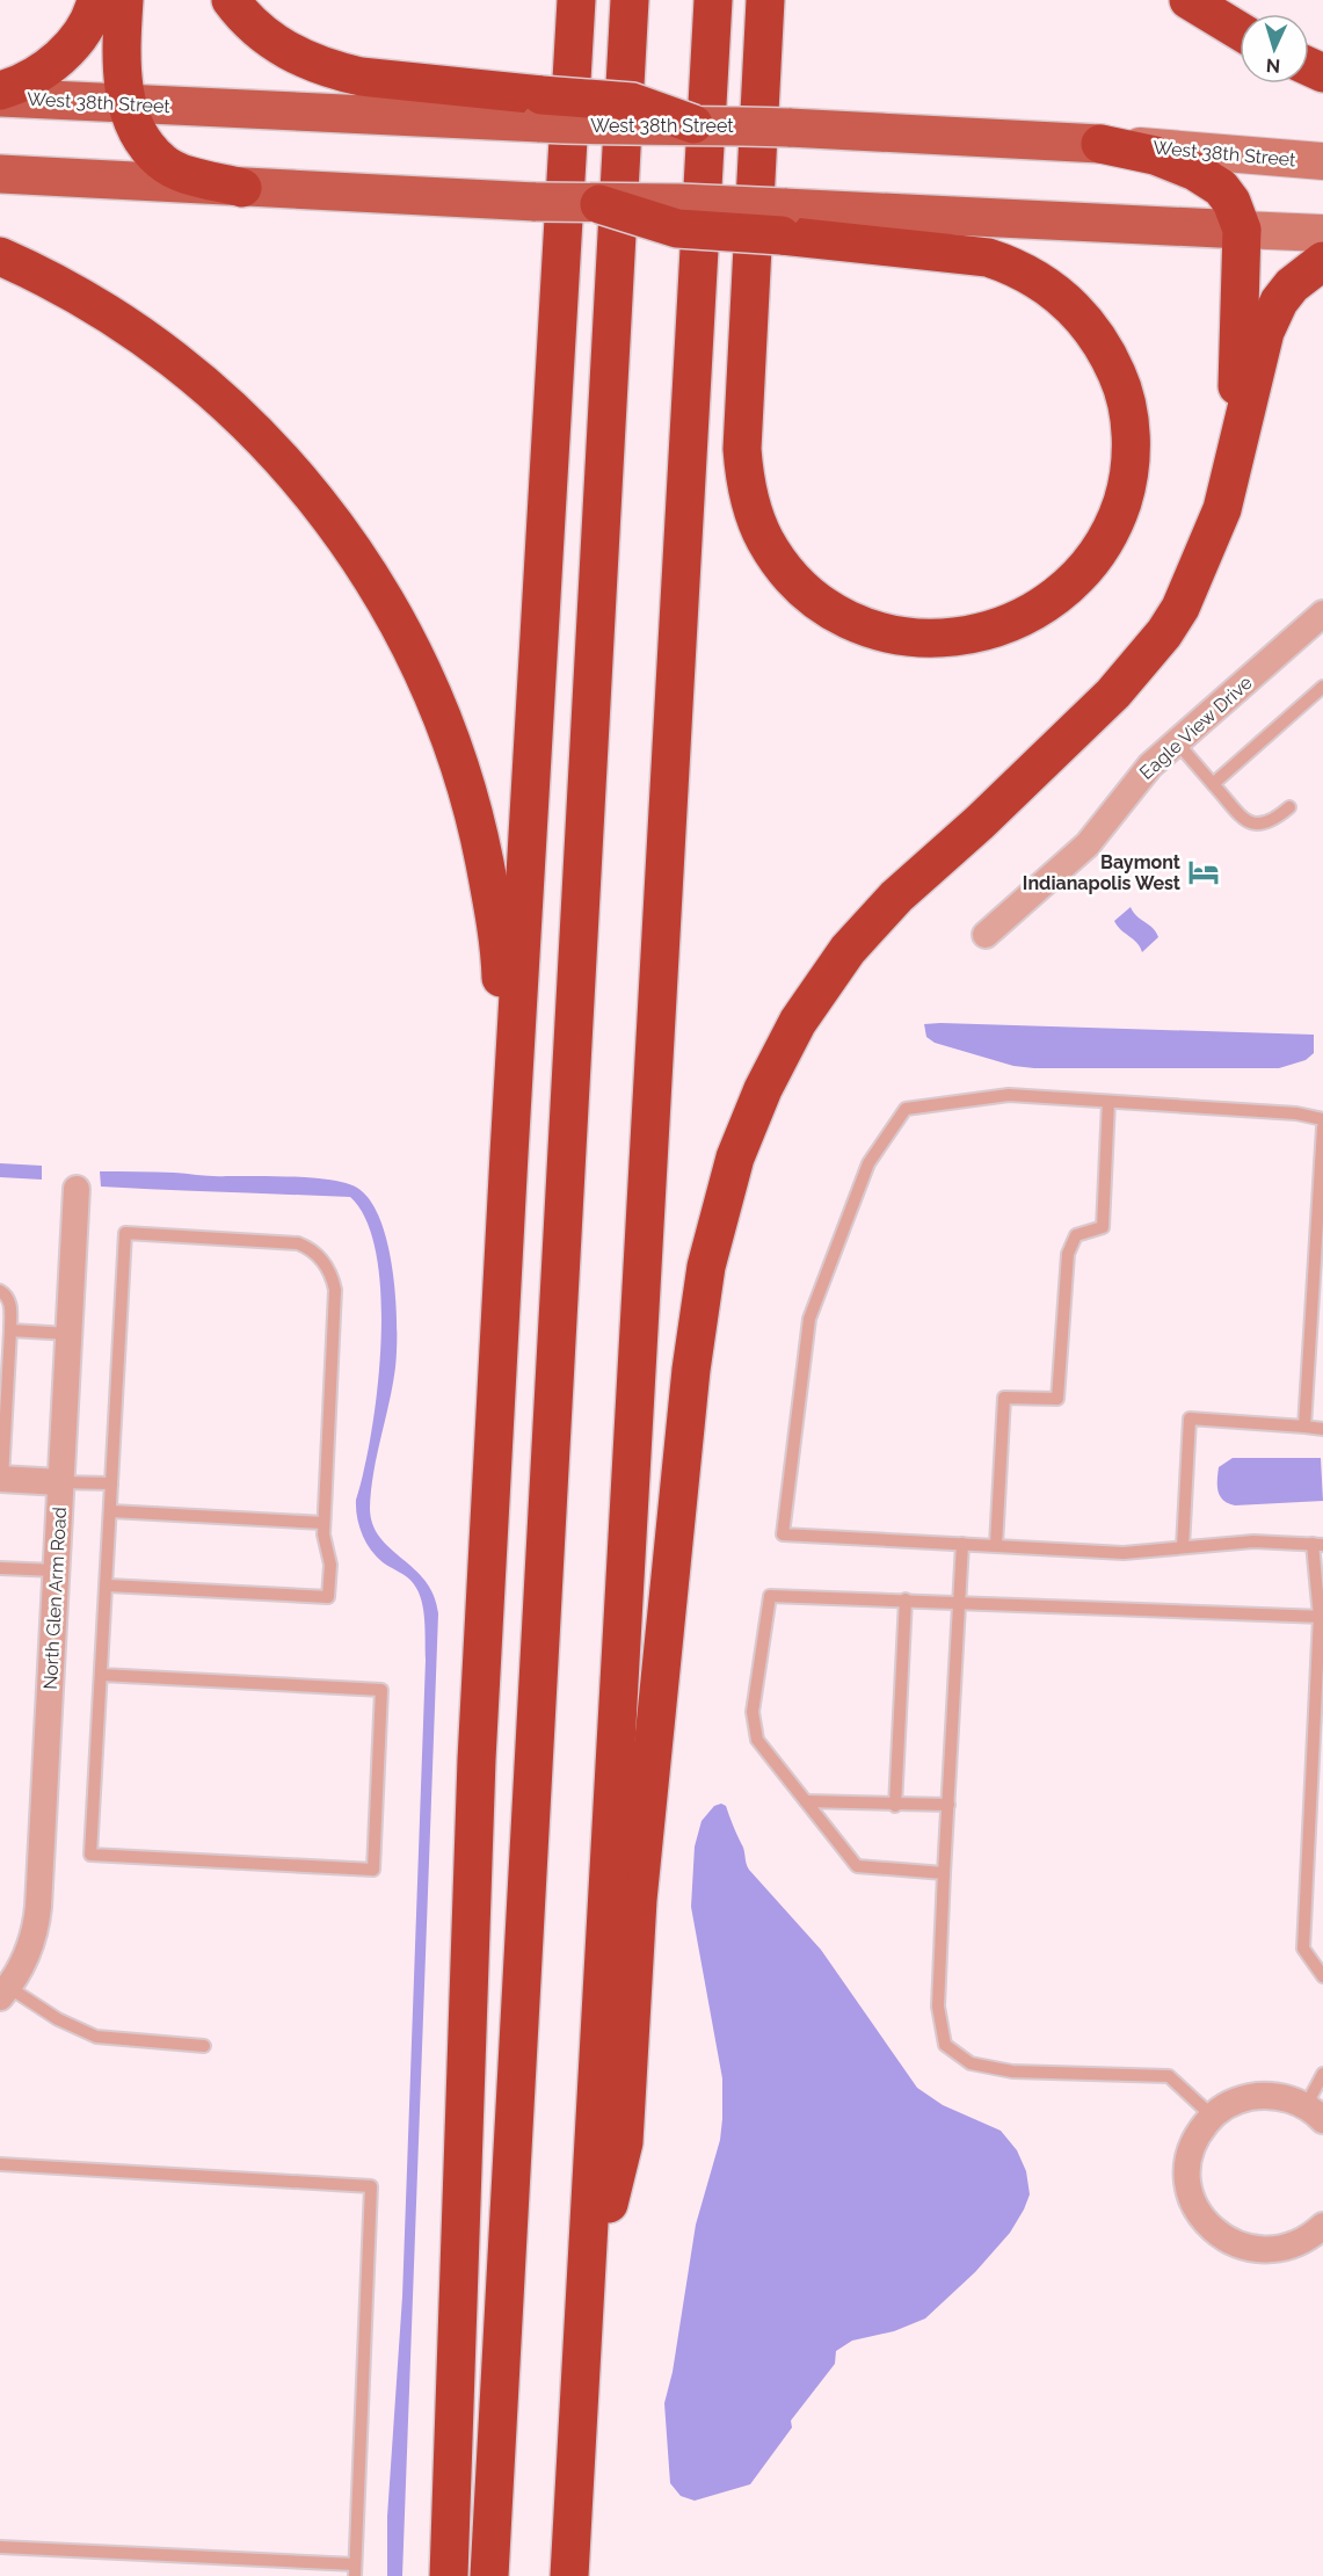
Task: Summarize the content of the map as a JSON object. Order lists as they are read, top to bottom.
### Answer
{
  "streets": {
    "main road": ["West 38th Street"],
    "street": ["Eagle View Drive", "North Glen Arm Road"]
  },
  "places": {
    "hotel": ["Baymont Indianapolis West"]
  },
  "north": "bottom"
}
